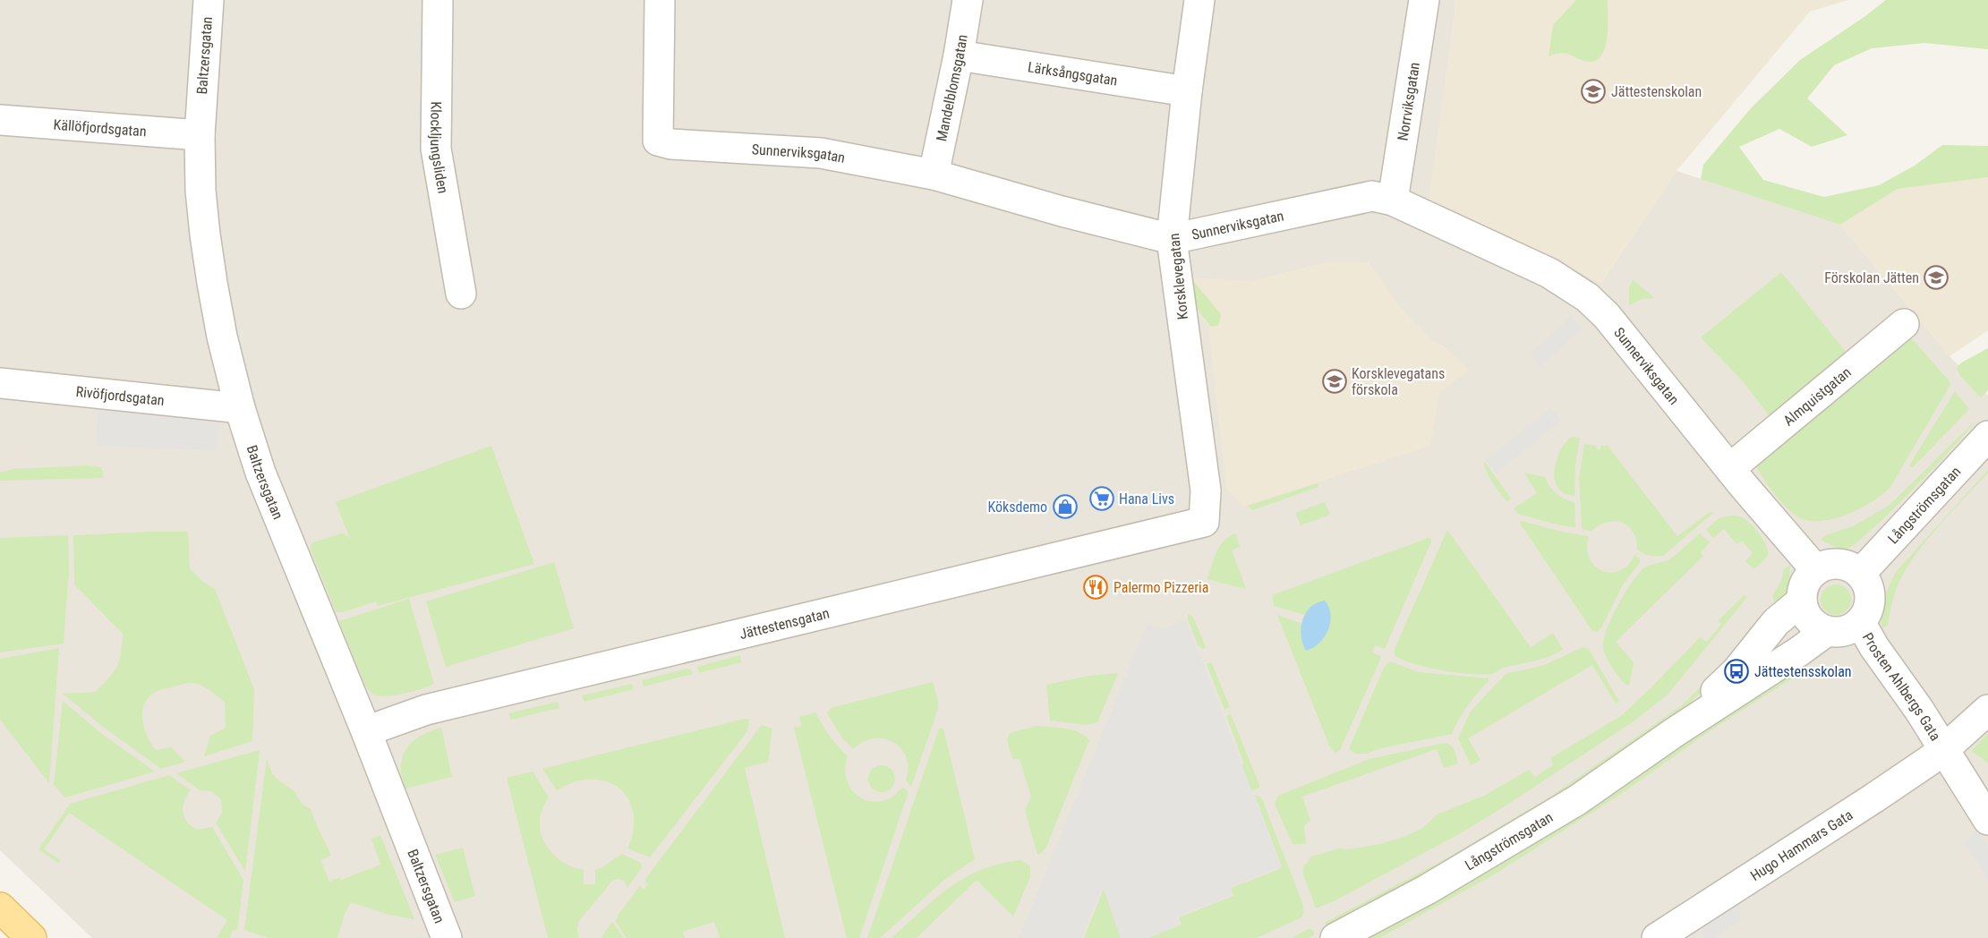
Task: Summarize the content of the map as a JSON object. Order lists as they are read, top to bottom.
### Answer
{
  "streets": {
    "street": [
      "Baltzersgatan",
      "Lärksångsgatan",
      "Mandelblomsgatan",
      "Norrviksgatan",
      "Källöfjordsgatan",
      "Klockljungsliden",
      "Sunnerviksgatan",
      "Korsklevegatan",
      "Rivöfjordsgatan",
      "Almquistgatan",
      "Långströmsgatan",
      "Jättestensgatan",
      "Prosten Ahlbergs Gata",
      "Hugo Hammars Gata"
    ]
  },
  "crossings": [
    ["Baltzersgatan", "Källöfjordsgatan"],
    ["Baltzersgatan", "Rivöfjordsgatan"],
    ["Baltzersgatan", "Jättestensgatan"],
    ["Lärksångsgatan", "Mandelblomsgatan"],
    ["Lärksångsgatan", "Korsklevegatan"],
    ["Mandelblomsgatan", "Sunnerviksgatan"],
    ["Norrviksgatan", "Sunnerviksgatan"],
    ["Sunnerviksgatan", "Korsklevegatan"],
    ["Sunnerviksgatan", "Almquistgatan"],
    ["Sunnerviksgatan", "Långströmsgatan"],
    ["Sunnerviksgatan", "Prosten Ahlbergs Gata"],
    ["Korsklevegatan", "Jättestensgatan"],
    ["Långströmsgatan", "Prosten Ahlbergs Gata"],
    ["Prosten Ahlbergs Gata", "Hugo Hammars Gata"]
  ],
  "places": {
    "school or university": ["Jättestenskolan", "Förskolan Jätten", "Korsklevegatans förskola"],
    "supermarket": ["Hana Livs"],
    "shop": ["Köksdemo"],
    "restaurant": ["Palermo Pizzeria"],
    "bus stop": ["Jättestensskolan"]
  }
}
